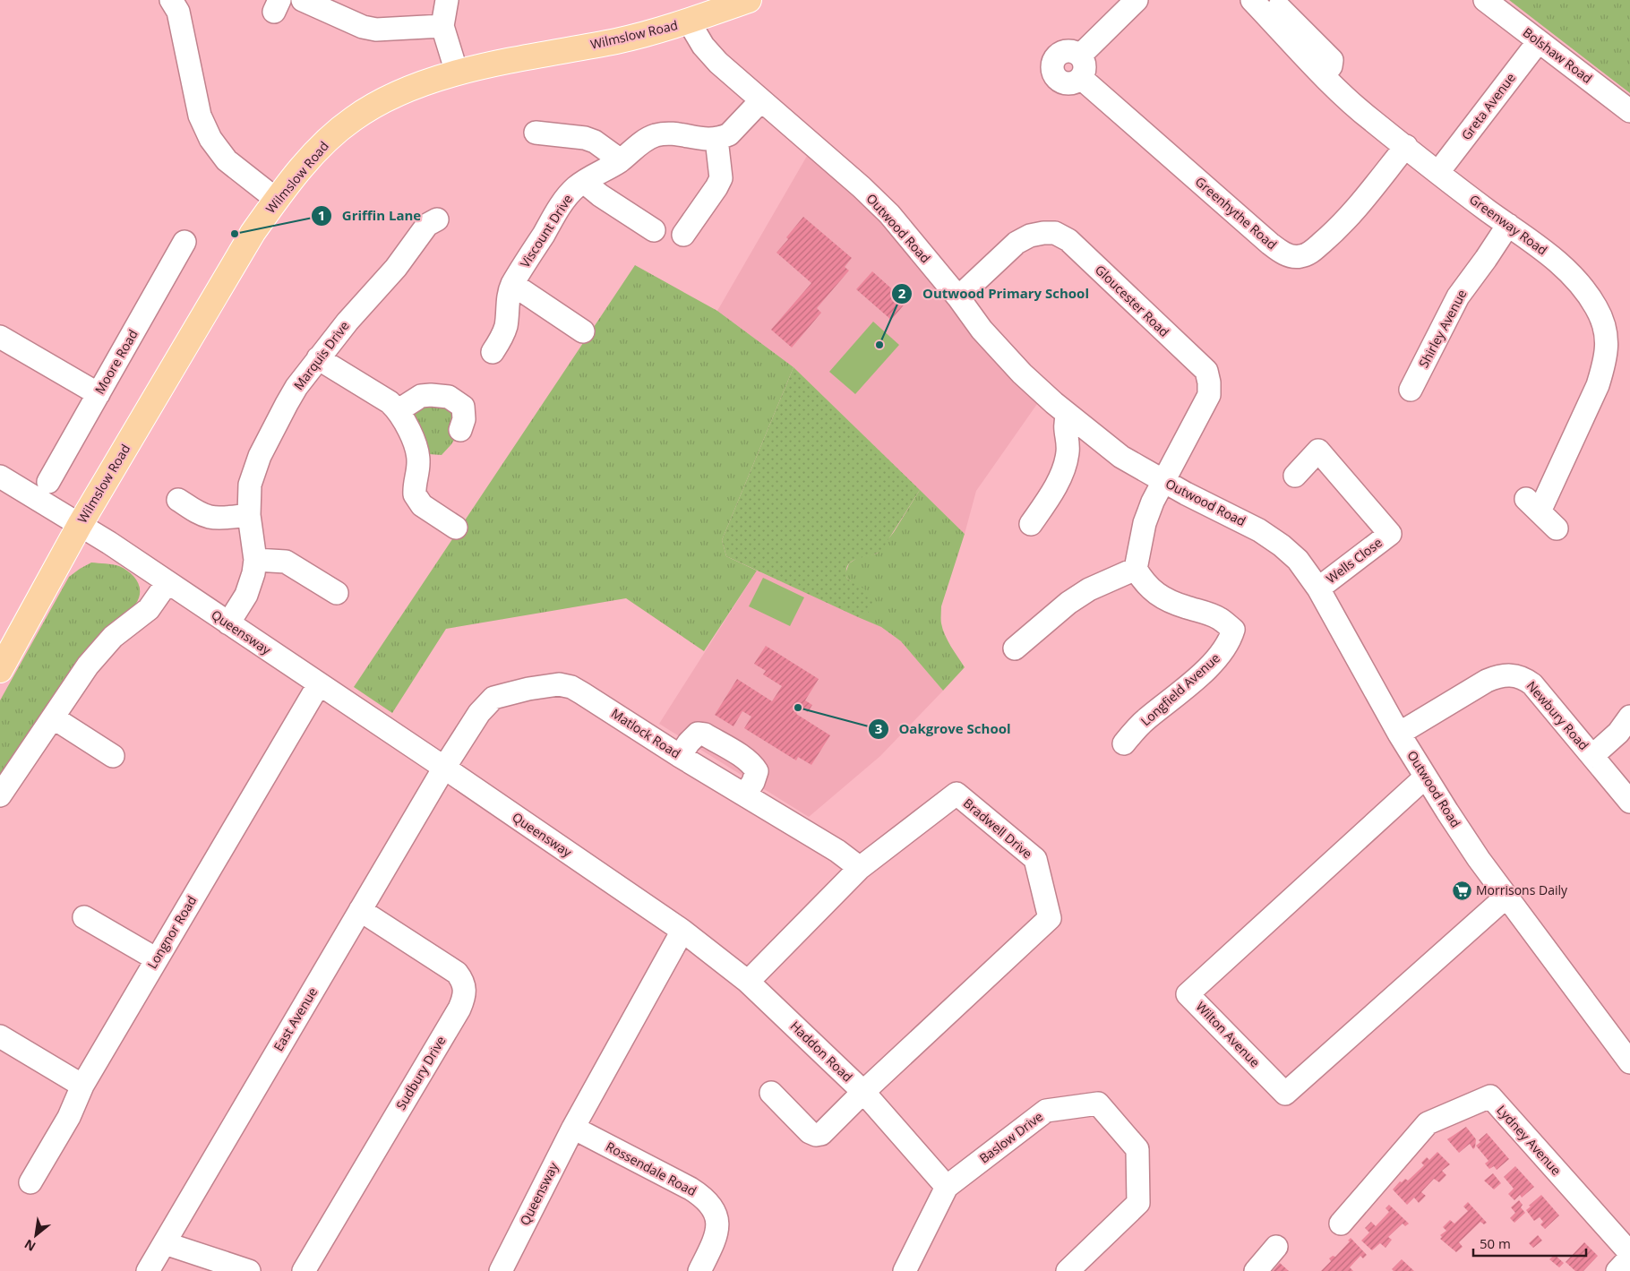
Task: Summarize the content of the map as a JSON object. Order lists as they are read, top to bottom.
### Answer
{
  "streets": {
    "main road": ["Wilmslow Road"],
    "street": [
      "Bolshaw Road",
      "Greta Avenue",
      "Greenhythe Road",
      "Greenway Road",
      "Outwood Road",
      "Viscount Drive",
      "Gloucester Road",
      "Shirley Avenue",
      "Marquis Drive",
      "Moore Road",
      "Wells Close",
      "Queensway",
      "Longfield Avenue",
      "Newbury Road",
      "Matlock Road",
      "Bradwell Drive",
      "Longnor Road",
      "East Avenue",
      "Wilton Avenue",
      "Haddon Road",
      "Sudbury Drive",
      "Baslow Drive",
      "Lydney Avenue",
      "Rossendale Road"
    ]
  },
  "crossings": [
    ["Wilmslow Road", "Outwood Road"],
    ["Wilmslow Road", "Queensway"],
    ["Bolshaw Road", "Greta Avenue"],
    ["Greta Avenue", "Greenway Road"],
    ["Greenhythe Road", "Greenway Road"],
    ["Greenway Road", "Shirley Avenue"],
    ["Outwood Road", "Gloucester Road"],
    ["Outwood Road", "Wells Close"],
    ["Outwood Road", "Newbury Road"],
    ["Outwood Road", "Wilton Avenue"],
    ["Marquis Drive", "Queensway"],
    ["Queensway", "Matlock Road"],
    ["Queensway", "Longnor Road"],
    ["Queensway", "East Avenue"],
    ["Queensway", "Haddon Road"],
    ["Queensway", "Rossendale Road"],
    ["Matlock Road", "Bradwell Drive"],
    ["Matlock Road", "East Avenue"],
    ["Bradwell Drive", "Haddon Road"],
    ["East Avenue", "Sudbury Drive"],
    ["Haddon Road", "Baslow Drive"]
  ],
  "places": {
    "other": ["Griffin Lane", "Outwood Primary School", "Oakgrove School"],
    "supermarket": ["Morrisons Daily"]
  },
  "scale_bar": "50 m",
  "north": "bottom left"
}
